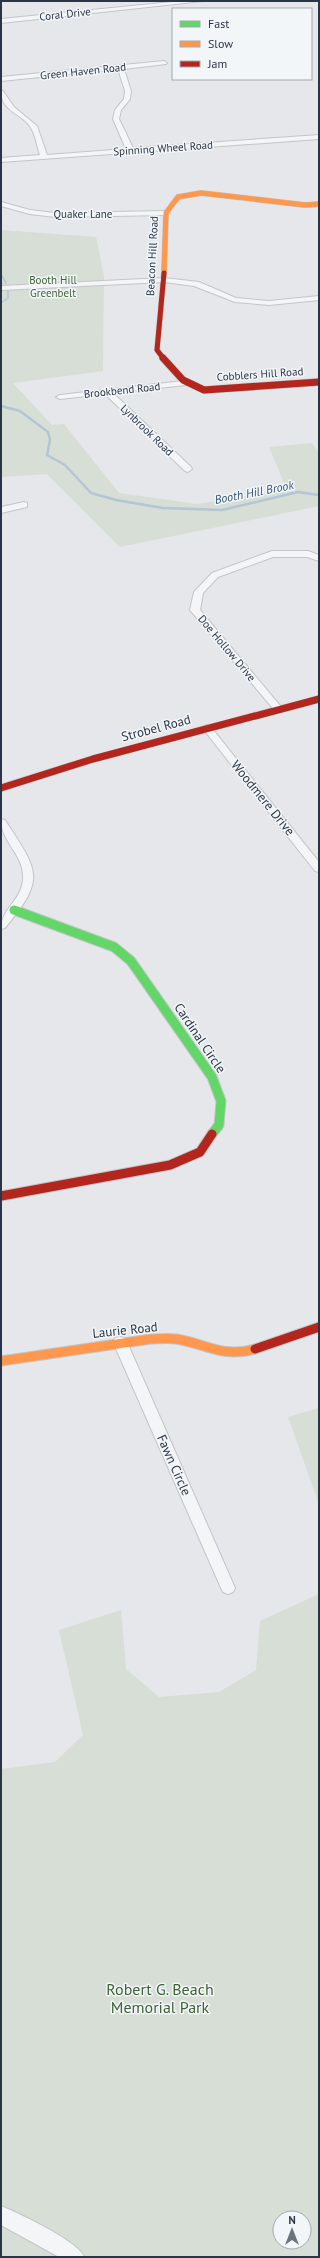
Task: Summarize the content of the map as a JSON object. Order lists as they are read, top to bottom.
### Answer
{
  "streets": {
    "street": [
      "Coral Drive",
      "Green Haven Road",
      "Spinning Wheel Road",
      "Quaker Lane",
      "Beacon Hill Road",
      "Cobblers Hill Road",
      "Brookbend Road",
      "Lynbrook Road",
      "Doe Hollow Drive",
      "Strobel Road",
      "Woodmere Drive",
      "Cardinal Circle",
      "Laurie Road",
      "Fawn Circle"
    ]
  },
  "crossings": [
    ["Quaker Lane", "Beacon Hill Road"],
    ["Beacon Hill Road", "Cobblers Hill Road"],
    ["Beacon Hill Road", "Brookbend Road"],
    ["Cobblers Hill Road", "Brookbend Road"],
    ["Brookbend Road", "Lynbrook Road"],
    ["Doe Hollow Drive", "Strobel Road"],
    ["Strobel Road", "Woodmere Drive"],
    ["Laurie Road", "Fawn Circle"]
  ],
  "water": ["Booth Hill Brook"],
  "parks": ["Booth Hill Greenbelt", "Robert G. Beach Memorial Park"],
  "legend": ["Fast", "Slow", "Jam"],
  "north": "top"
}
